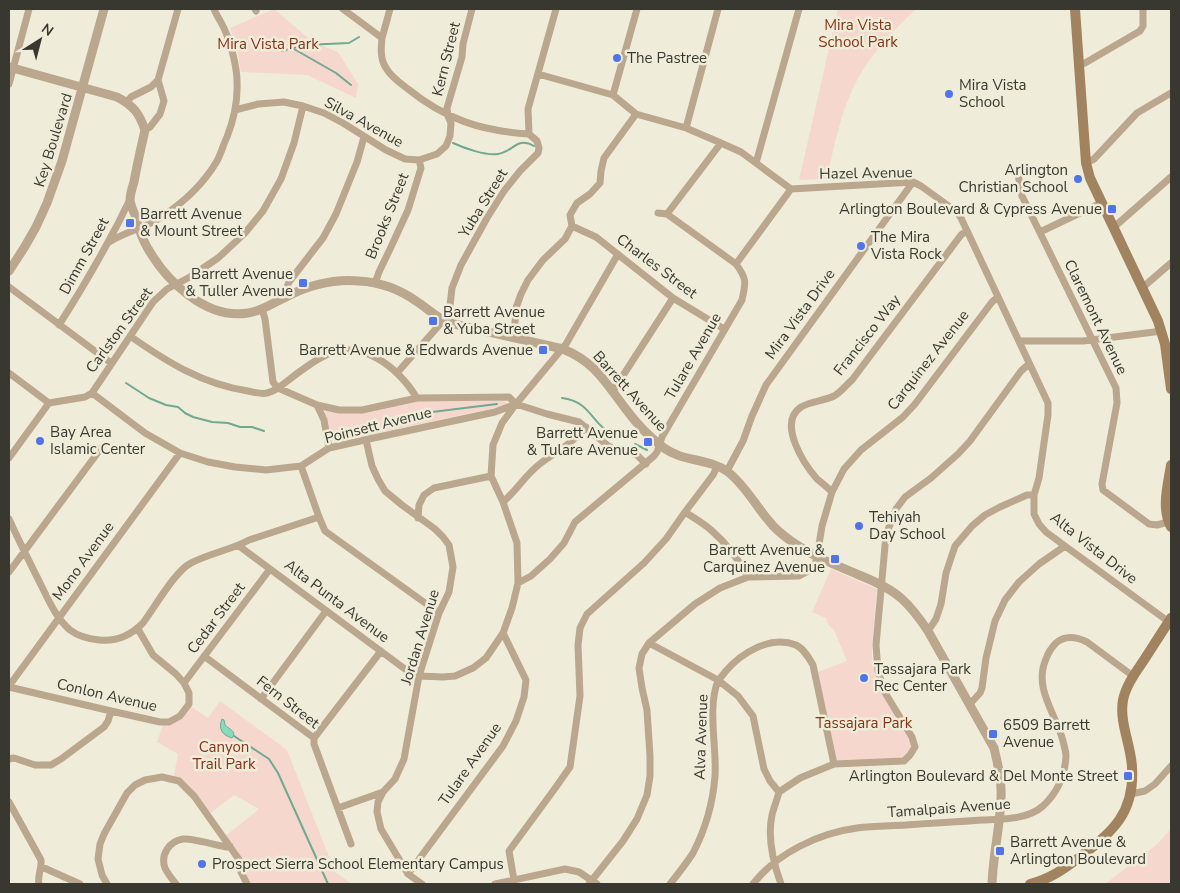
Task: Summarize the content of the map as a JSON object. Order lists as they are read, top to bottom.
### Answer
{
  "streets": {
    "street": [
      "Kern Street",
      "Silva Avenue",
      "Key Boulevard",
      "Hazel Avenue",
      "Yuba Street",
      "Brooks Street",
      "Dimm Street",
      "Charles Street",
      "Mira Vista Drive",
      "Claremont Avenue",
      "Carlston Street",
      "Francisco Way",
      "Tulare Avenue",
      "Carquinez Avenue",
      "Barrett Avenue",
      "Poinsett Avenue",
      "Alta Vista Drive",
      "Mono Avenue",
      "Alta Punta Avenue",
      "Cedar Street",
      "Jordan Avenue",
      "Conlon Avenue",
      "Fern Street",
      "Alva Avenue",
      "Tamalpais Avenue"
    ]
  },
  "crossings": [
    ["Silva Avenue", "Brooks Street"],
    ["Silva Avenue", "Carlston Street"],
    ["Hazel Avenue", "Mira Vista Drive"],
    ["Hazel Avenue", "Francisco Way"],
    ["Hazel Avenue", "Carquinez Avenue"],
    ["Hazel Avenue", "Alta Vista Drive"],
    ["Yuba Street", "Barrett Avenue"],
    ["Brooks Street", "Barrett Avenue"],
    ["Dimm Street", "Barrett Avenue"],
    ["Charles Street", "Tulare Avenue"],
    ["Mira Vista Drive", "Barrett Avenue"],
    ["Carlston Street", "Barrett Avenue"],
    ["Carlston Street", "Poinsett Avenue"],
    ["Francisco Way", "Carquinez Avenue"],
    ["Tulare Avenue", "Barrett Avenue"],
    ["Tulare Avenue", "Jordan Avenue"],
    ["Carquinez Avenue", "Barrett Avenue"],
    ["Barrett Avenue", "Tamalpais Avenue"],
    ["Poinsett Avenue", "Mono Avenue"],
    ["Poinsett Avenue", "Jordan Avenue"],
    ["Mono Avenue", "Conlon Avenue"],
    ["Alta Punta Avenue", "Cedar Street"],
    ["Alta Punta Avenue", "Jordan Avenue"],
    ["Cedar Street", "Conlon Avenue"],
    ["Cedar Street", "Fern Street"]
  ],
  "parks": [
    "Mira Vista School Park",
    "Mira Vista Park",
    "Tassajara Park",
    "Canyon Trail Park"
  ],
  "places": {
    "other": [
      "The Pastree",
      "Mira Vista School",
      "Arlington Christian School",
      "The Mira Vista Rock",
      "Bay Area Islamic Center",
      "Tehiyah Day School",
      "Tassajara Park Rec Center",
      "Prospect Sierra School Elementary Campus"
    ],
    "transit": [
      "Arlington Boulevard & Cypress Avenue",
      "Barrett Avenue & Mount Street",
      "Barrett Avenue & Tuller Avenue",
      "Barrett Avenue & Yuba Street",
      "Barrett Avenue & Edwards Avenue",
      "Barrett Avenue & Tulare Avenue",
      "Barrett Avenue & Carquinez Avenue",
      "6509 Barrett Avenue",
      "Arlington Boulevard & Del Monte Street",
      "Barrett Avenue & Arlington Boulevard"
    ]
  },
  "north": "top right"
}
